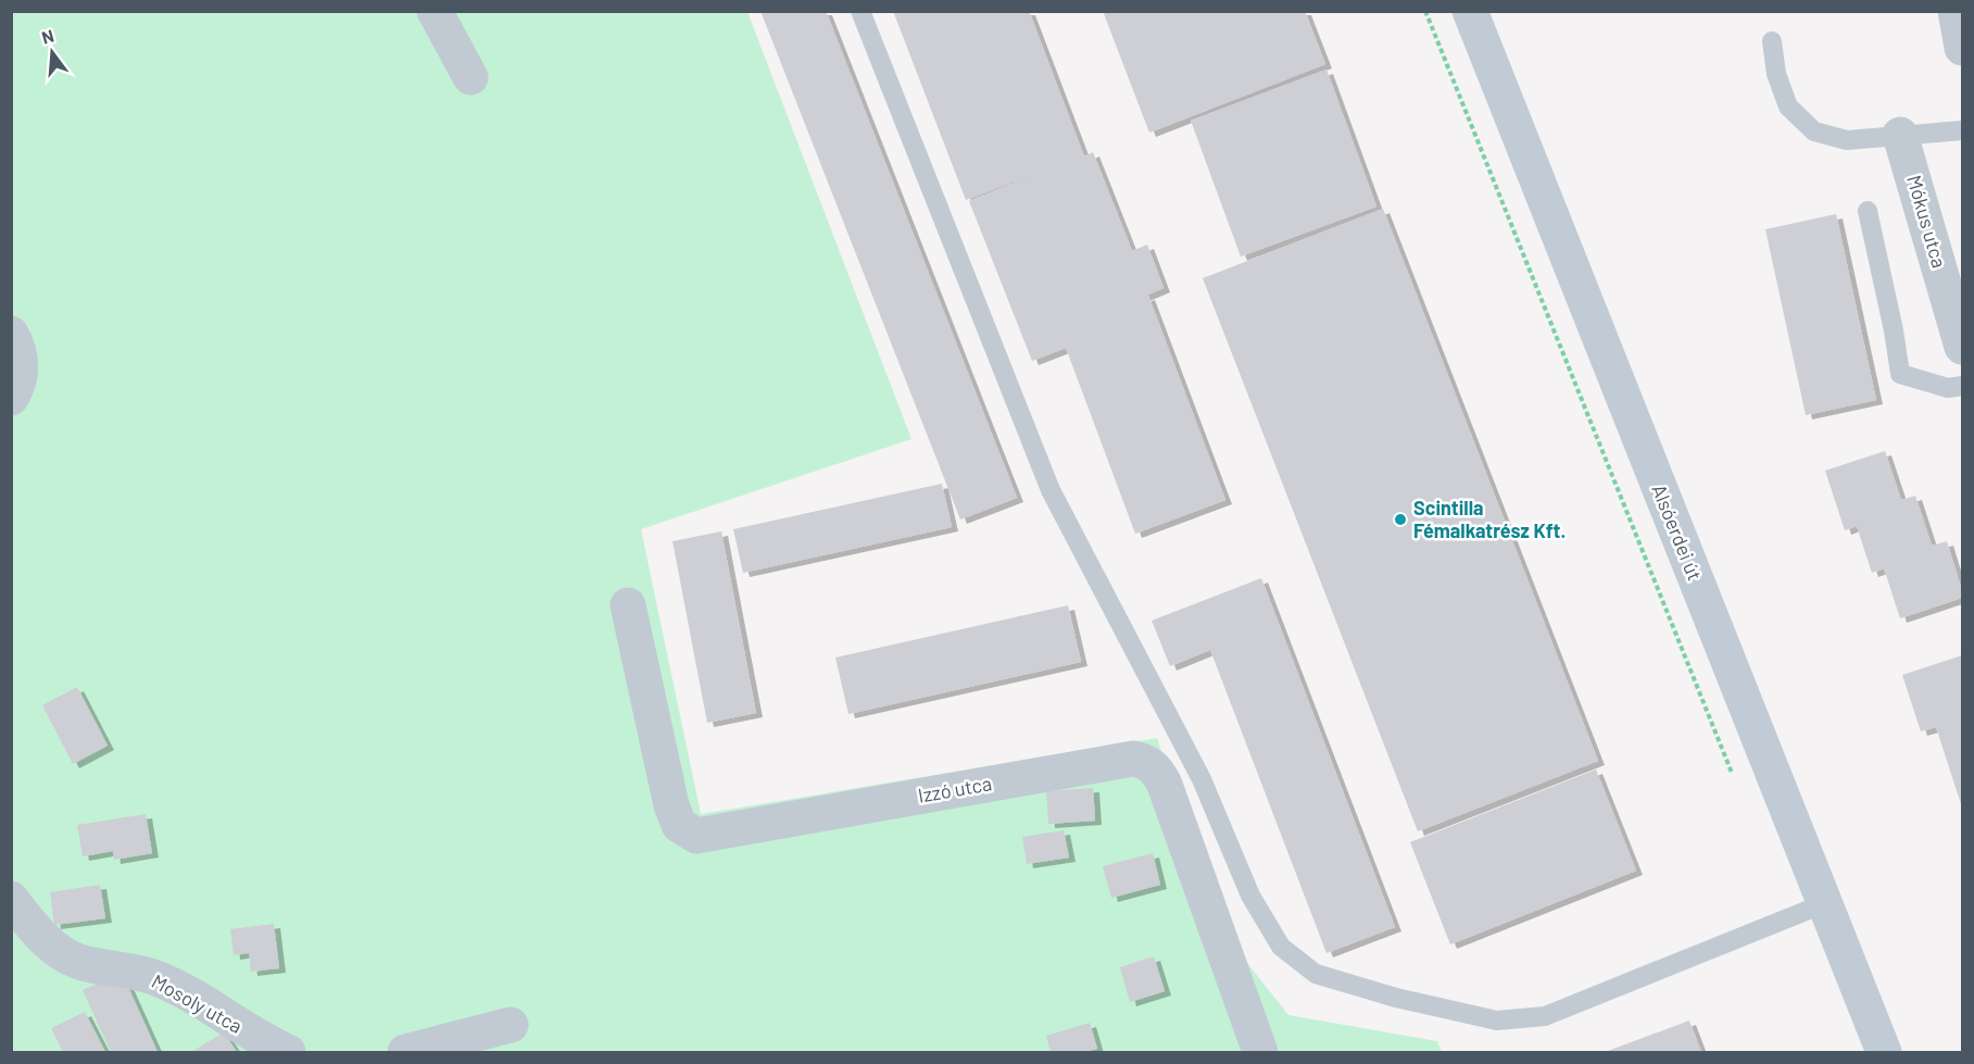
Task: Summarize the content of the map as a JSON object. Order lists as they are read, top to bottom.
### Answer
{
  "streets": {
    "main road": ["Alsóerdei út"],
    "street": ["Mókus utca", "Izzó utca", "Mosoly utca"]
  },
  "places": ["Scintilla Fémalkatrész Kft."],
  "north": "top"
}
